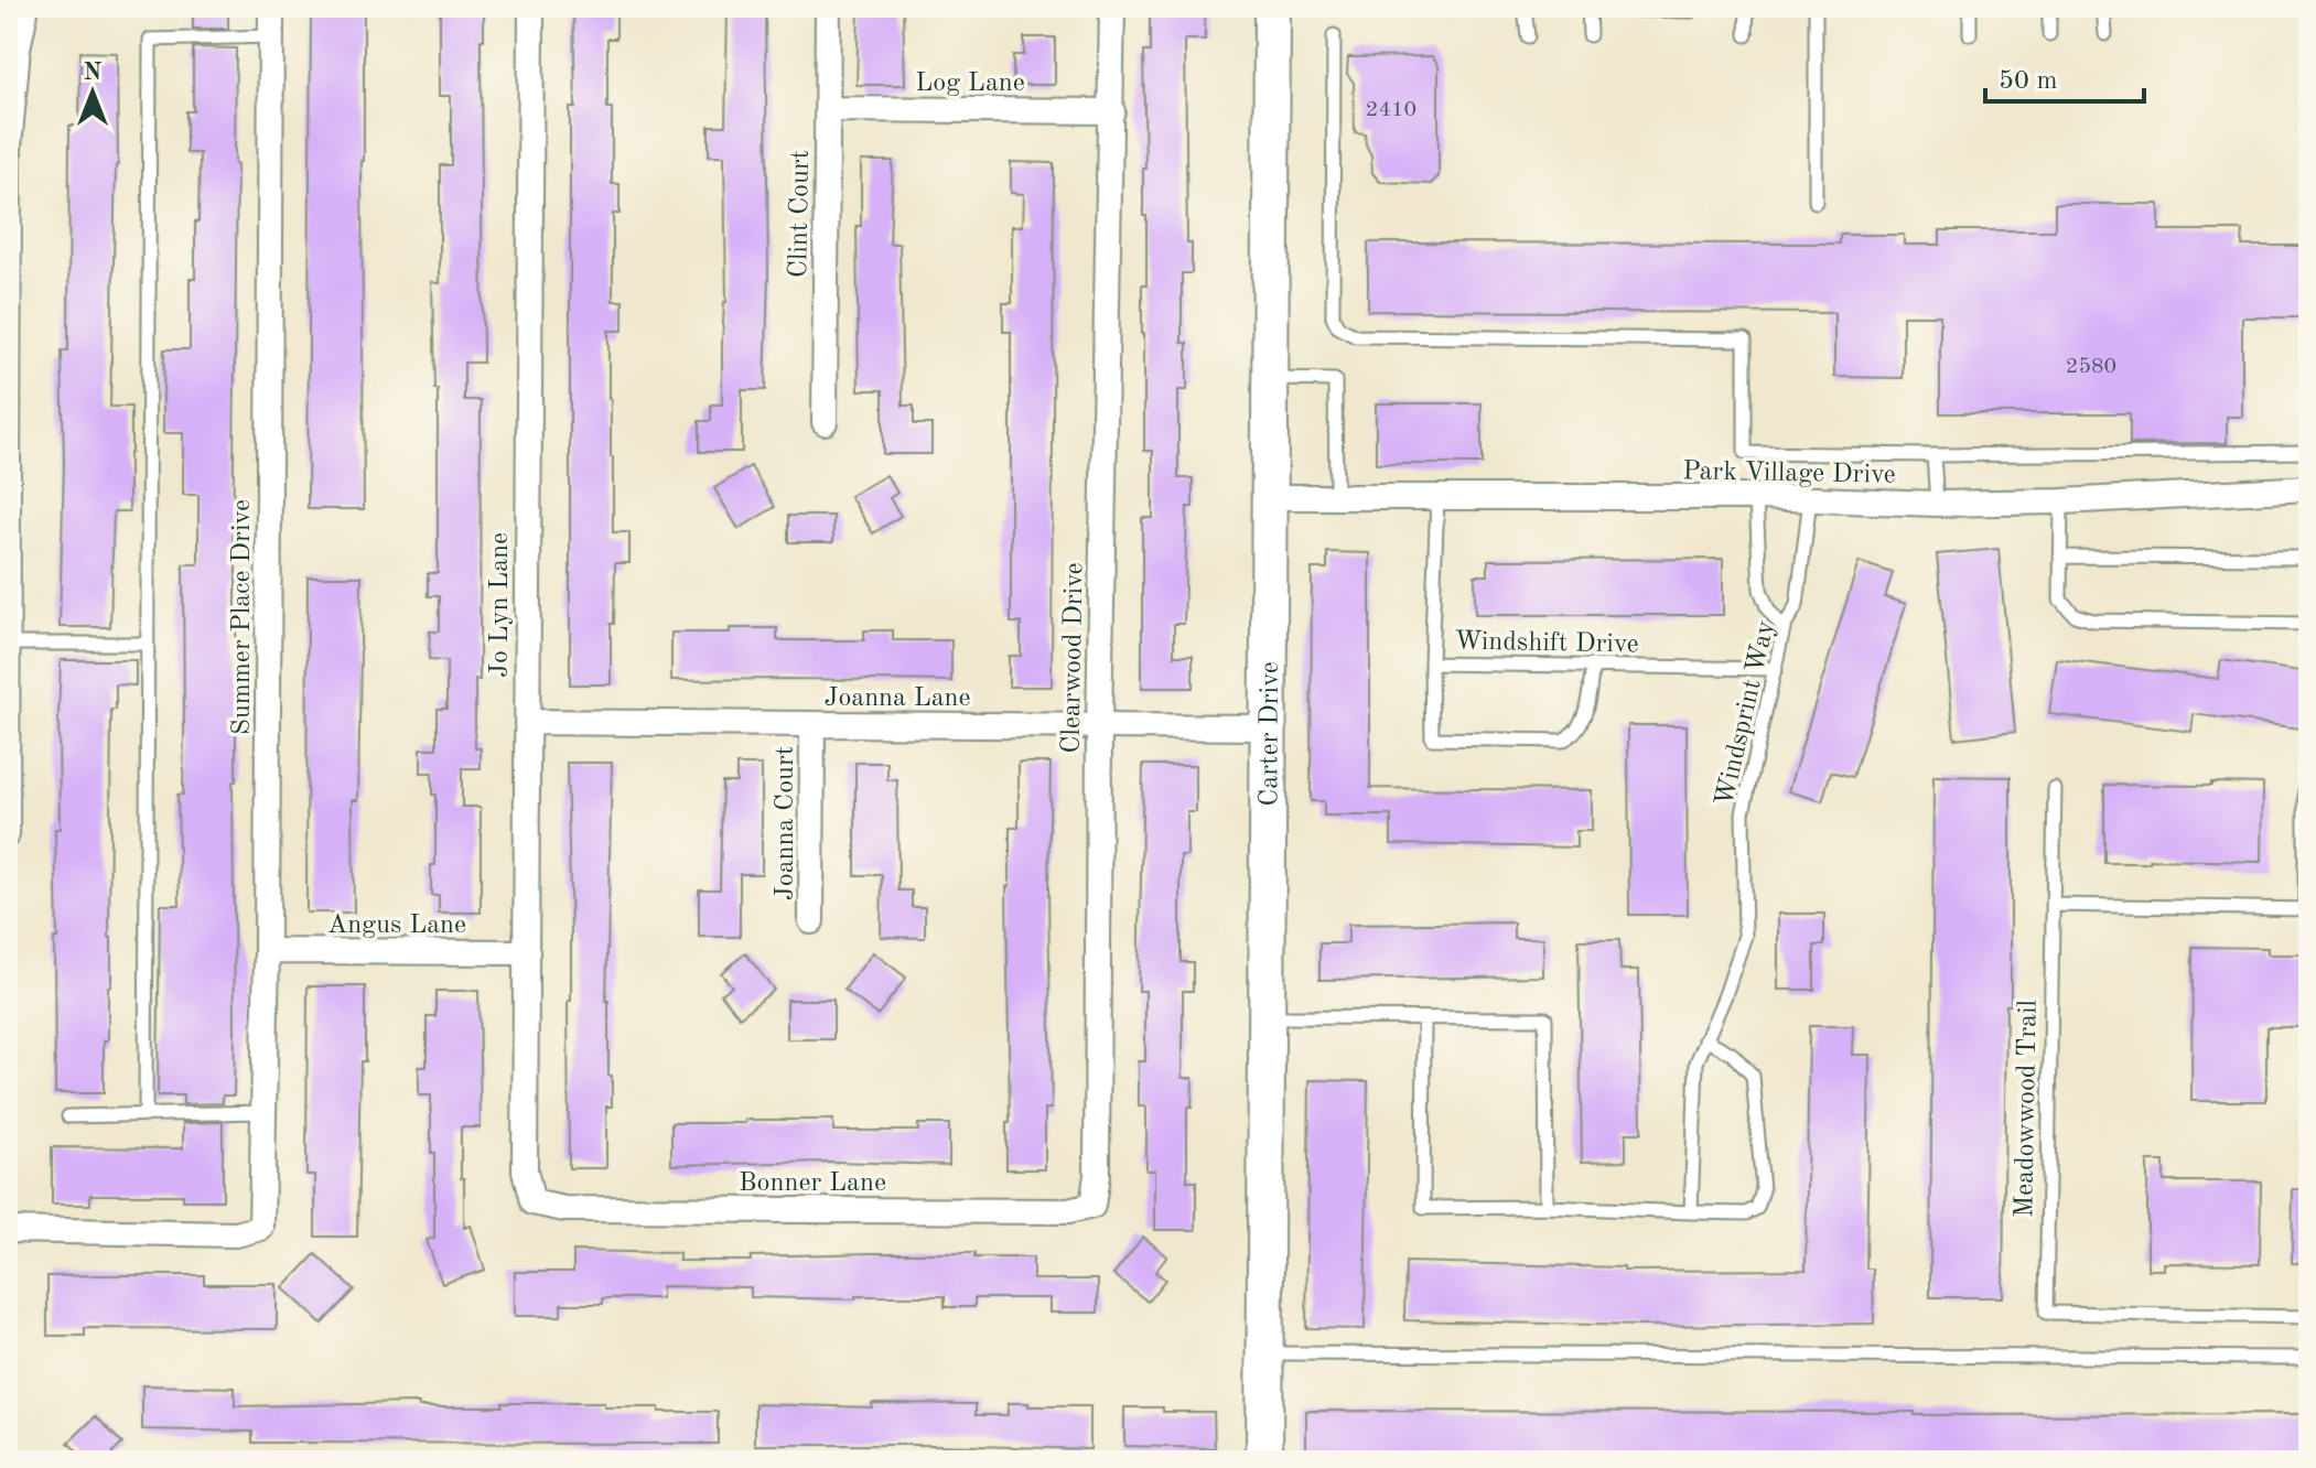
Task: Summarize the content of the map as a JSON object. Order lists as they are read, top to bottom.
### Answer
{
  "streets": {
    "street": [
      "Log Lane",
      "Clint Court",
      "Park Village Drive",
      "Jo Lyn Lane",
      "Summer Place Drive",
      "Clearwood Drive",
      "Joanna Lane",
      "Carter Drive",
      "Joanna Court",
      "Angus Lane",
      "Bonner Lane"
    ],
    "lane": ["Windshift Drive", "Windsprint Way", "Meadowwood Trail"]
  },
  "crossings": [
    ["Log Lane", "Clint Court"],
    ["Log Lane", "Clearwood Drive"],
    ["Park Village Drive", "Windshift Drive"],
    ["Park Village Drive", "Windsprint Way"],
    ["Park Village Drive", "Carter Drive"],
    ["Jo Lyn Lane", "Joanna Lane"],
    ["Jo Lyn Lane", "Angus Lane"],
    ["Jo Lyn Lane", "Bonner Lane"],
    ["Summer Place Drive", "Angus Lane"],
    ["Windshift Drive", "Windsprint Way"],
    ["Clearwood Drive", "Joanna Lane"],
    ["Clearwood Drive", "Bonner Lane"],
    ["Joanna Lane", "Carter Drive"],
    ["Joanna Lane", "Joanna Court"]
  ],
  "house_numbers": ["2410", "2580"],
  "scale_bar": "50 m",
  "north": "top"
}
